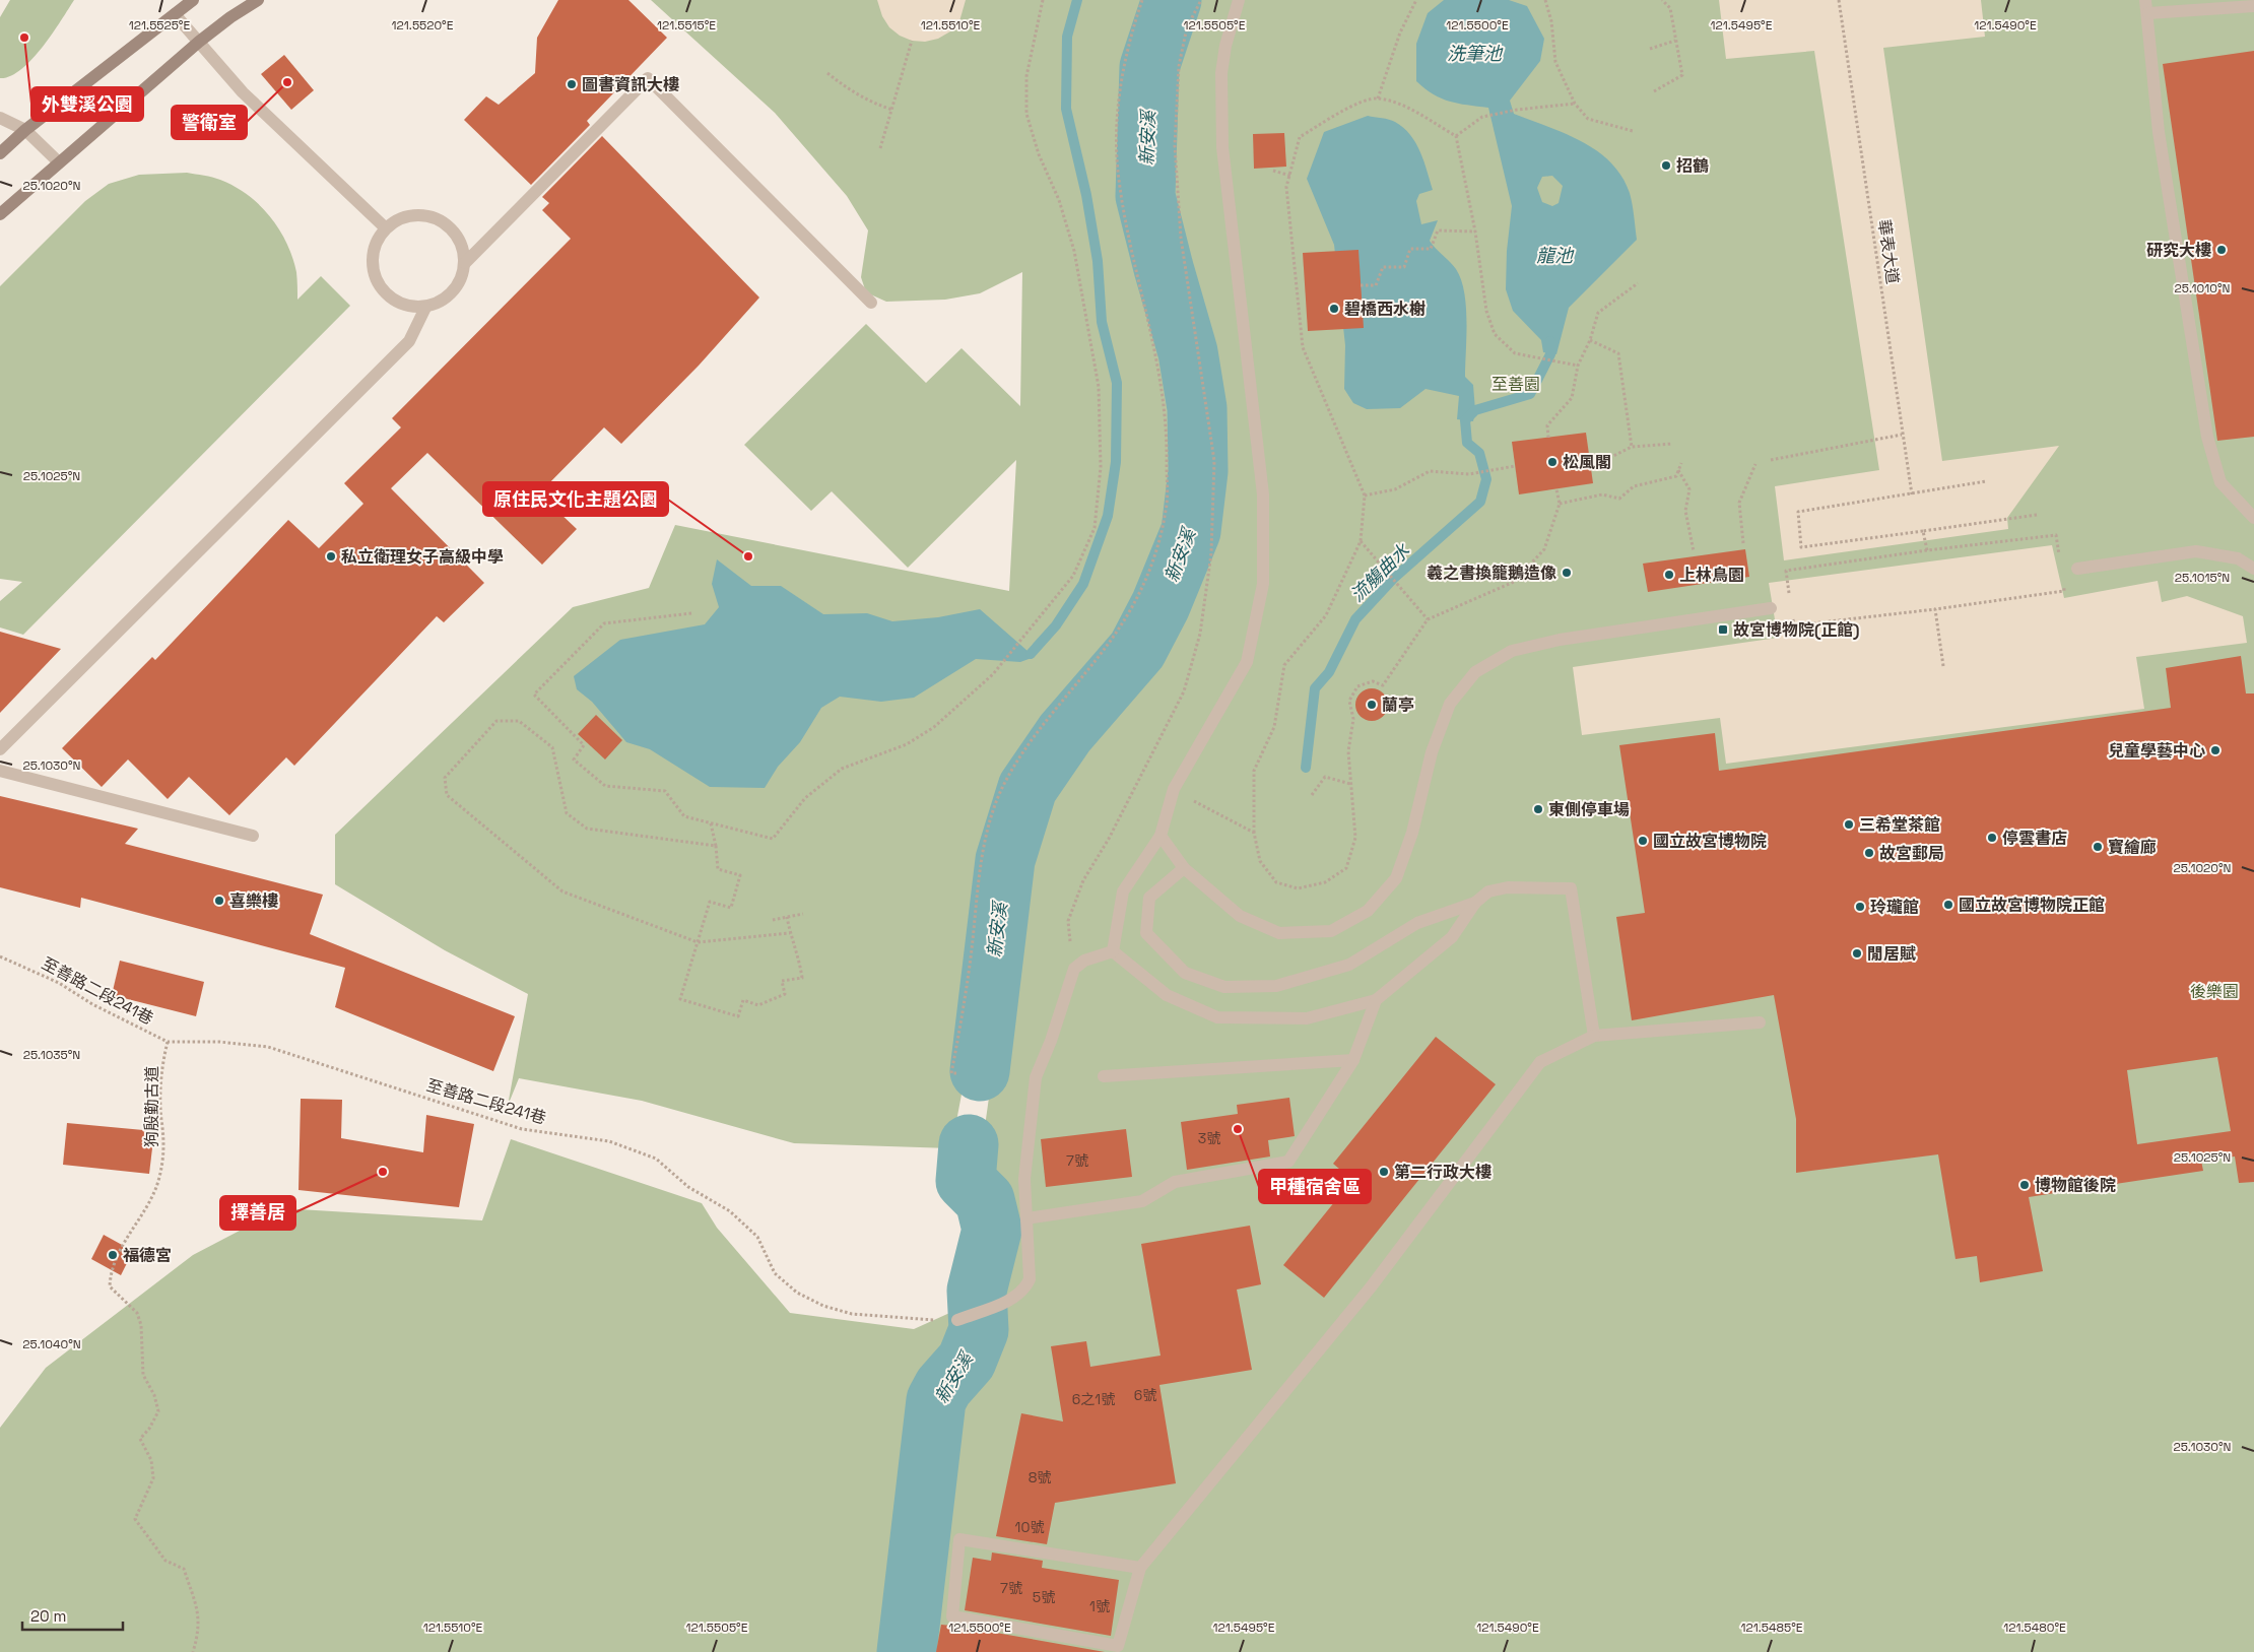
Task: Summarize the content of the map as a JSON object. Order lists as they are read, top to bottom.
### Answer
{
  "streets": {
    "path": ["華表大道", "至善路二段241巷", "狗殷勤古道"]
  },
  "crossings": [
    ["至善路二段241巷", "狗殷勤古道"]
  ],
  "water": [
    "洗筆池",
    "新安溪",
    "龍池",
    "流觴曲水"
  ],
  "parks": ["至善園", "後樂園"],
  "places": {
    "other": [
      "外雙溪公園",
      "警衛室",
      "圖書資訊大樓",
      "招鶴",
      "研究大樓",
      "碧橋西水榭",
      "松風閣",
      "私立衛理女子高級中學",
      "原住民文化主題公園",
      "羲之書換籠鵝造像",
      "上林鳥園",
      "蘭亭",
      "兒童學藝中心",
      "東側停車場",
      "三希堂茶館",
      "停雲書店",
      "國立故宮博物院",
      "寶繪廊",
      "故宮郵局",
      "喜樂樓",
      "國立故宮博物院正館",
      "玲瓏館",
      "閒居賦",
      "甲種宿舍區",
      "擇善居",
      "第二行政大樓",
      "博物館後院",
      "福德宮"
    ],
    "transit": ["故宮博物院(正館)"]
  },
  "house_numbers": [
    "3號",
    "7號",
    "6號",
    "6之1號",
    "8號",
    "10號",
    "7號",
    "5號",
    "1號"
  ],
  "scale_bar": "20 m",
  "coordinates": [
    "121.5525°E",
    "121.5520°E",
    "121.5515°E",
    "121.5510°E",
    "121.5505°E",
    "121.5500°E",
    "121.5495°E",
    "121.5490°E",
    "25.1020°N",
    "25.1010°N",
    "25.1025°N",
    "25.1015°N",
    "25.1030°N",
    "25.1035°N",
    "25.1040°N",
    "121.5485°E",
    "121.5480°E"
  ]
}
